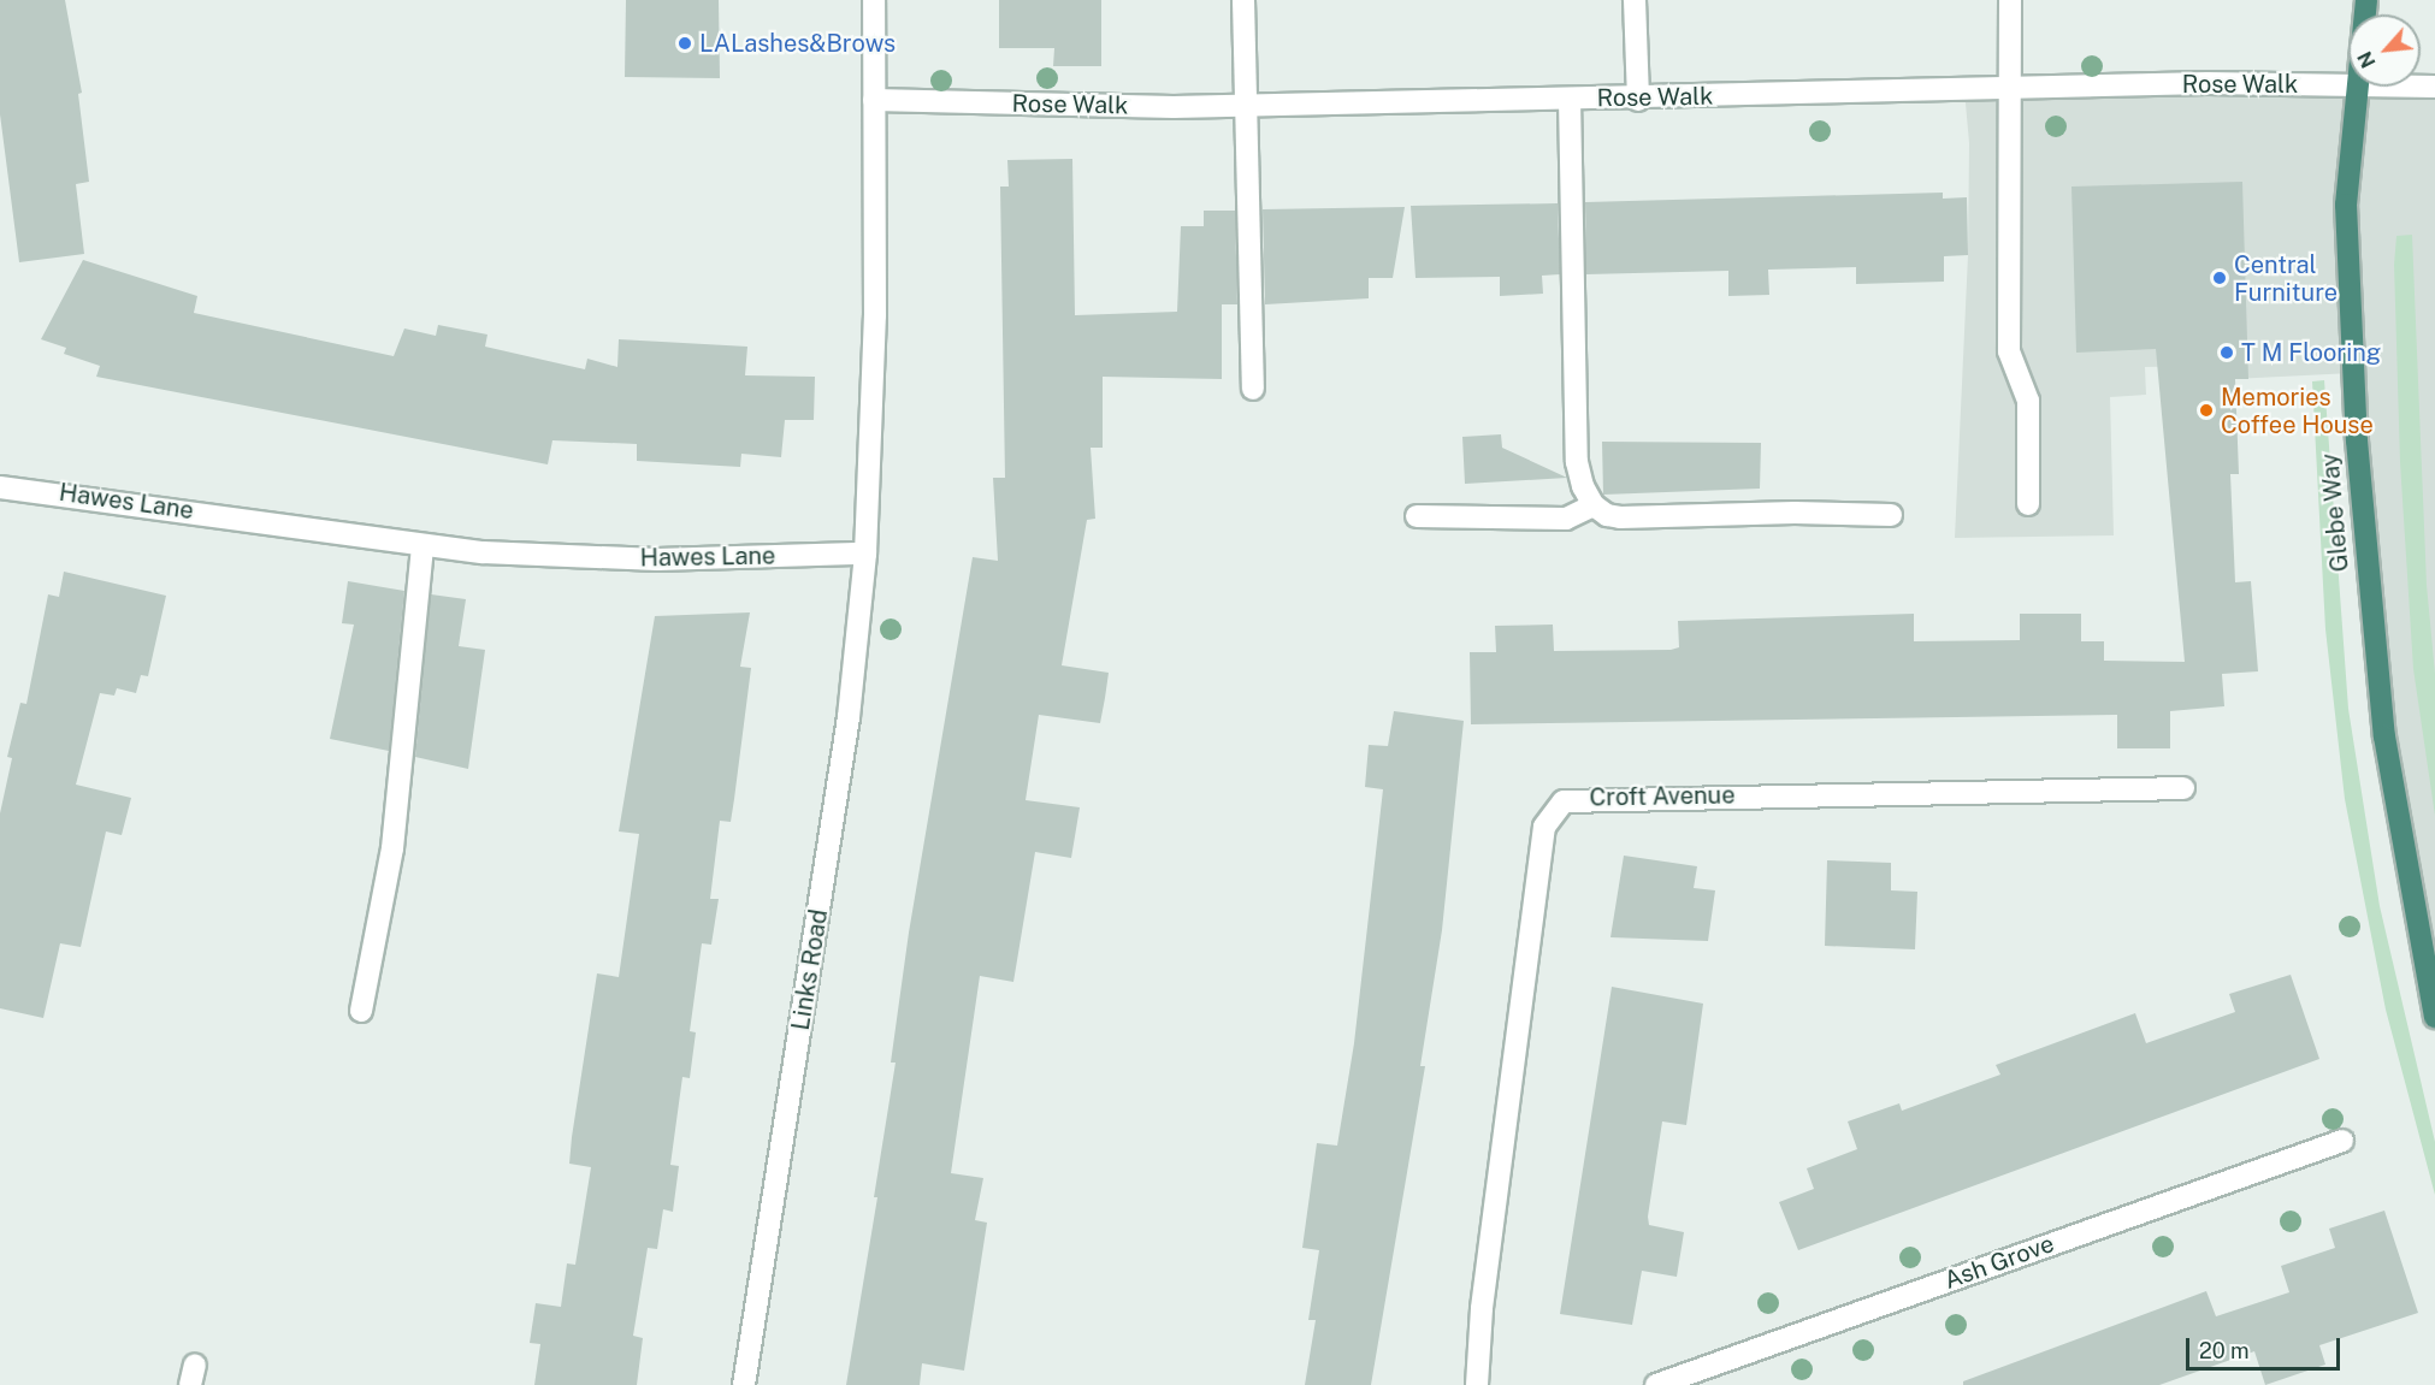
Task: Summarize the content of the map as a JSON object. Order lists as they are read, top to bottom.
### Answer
{
  "streets": {
    "highway": ["Glebe Way"],
    "street": [
      "Rose Walk",
      "Hawes Lane",
      "Croft Avenue",
      "Links Road",
      "Ash Grove"
    ]
  },
  "crossings": [
    ["Hawes Lane", "Links Road"]
  ],
  "places": [
    "LALashes&Brows",
    "Central Furniture",
    "T M Flooring",
    "Memories Coffee House"
  ],
  "scale_bar": "20 m",
  "north": "bottom left"
}
